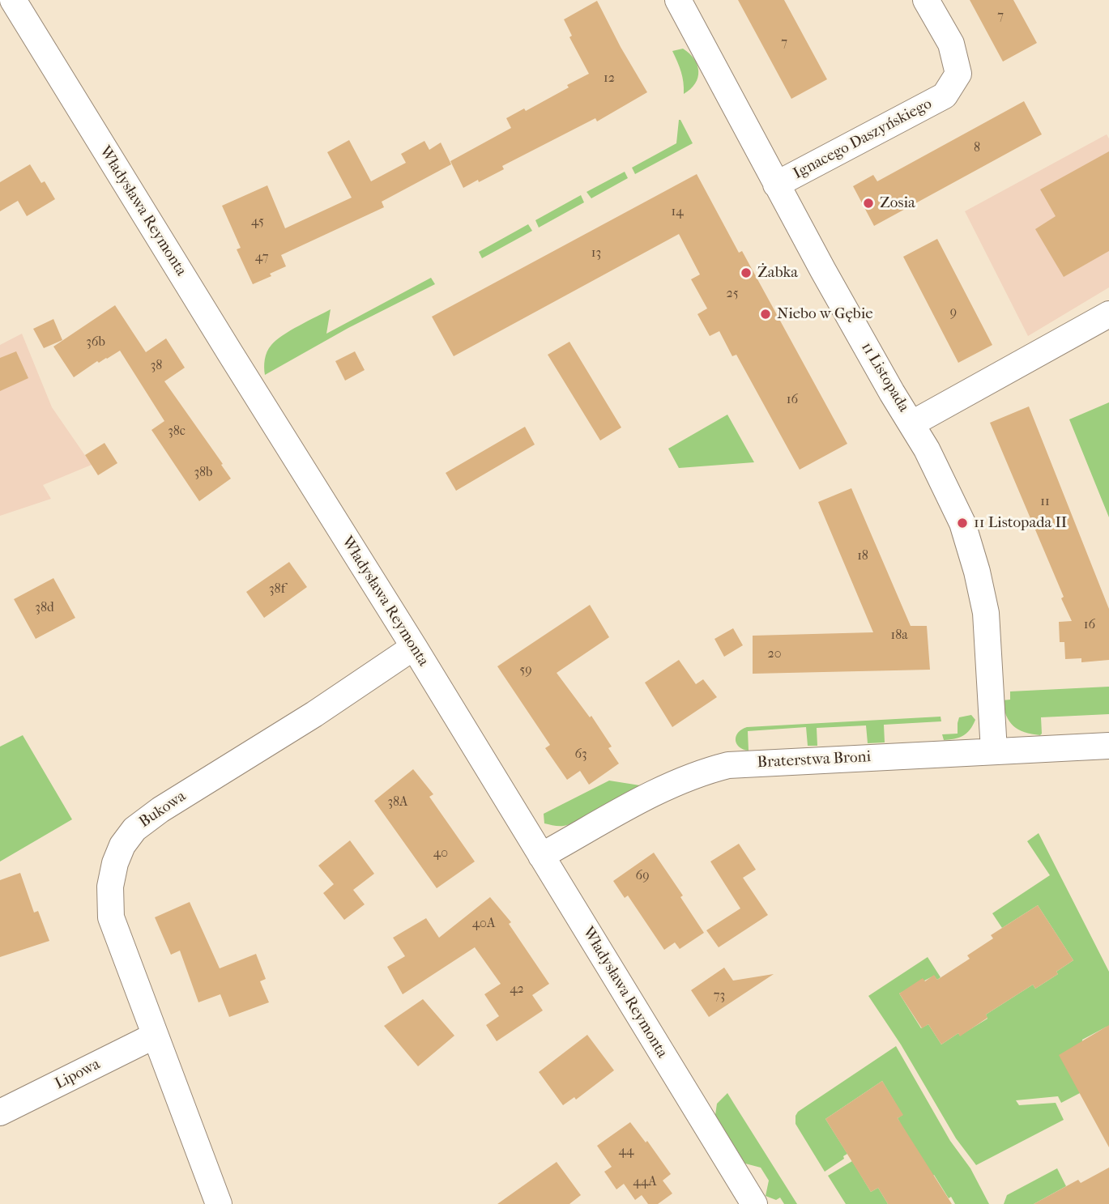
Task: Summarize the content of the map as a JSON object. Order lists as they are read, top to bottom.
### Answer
{
  "streets": {
    "street": [
      "Ignacego Daszyńskiego",
      "Władysława Reymonta",
      "11 Listopada",
      "Braterstwa Broni",
      "Bukowa",
      "Lipowa"
    ]
  },
  "crossings": [
    ["Ignacego Daszyńskiego", "11 Listopada"],
    ["Władysława Reymonta", "Braterstwa Broni"],
    ["Władysława Reymonta", "Bukowa"],
    ["11 Listopada", "Braterstwa Broni"],
    ["Bukowa", "Lipowa"]
  ],
  "places": [
    "Zosia",
    "Żabka",
    "Niebo w Gębie",
    "11 Listopada II"
  ],
  "house_numbers": [
    "7",
    "7",
    "12",
    "8",
    "14",
    "45",
    "13",
    "47",
    "25",
    "9",
    "36b",
    "38",
    "16",
    "38c",
    "38b",
    "11",
    "18",
    "38f",
    "38d",
    "16",
    "18a",
    "20",
    "59",
    "63",
    "38A",
    "40",
    "69",
    "40A",
    "42",
    "73",
    "44",
    "44A"
  ]
}
